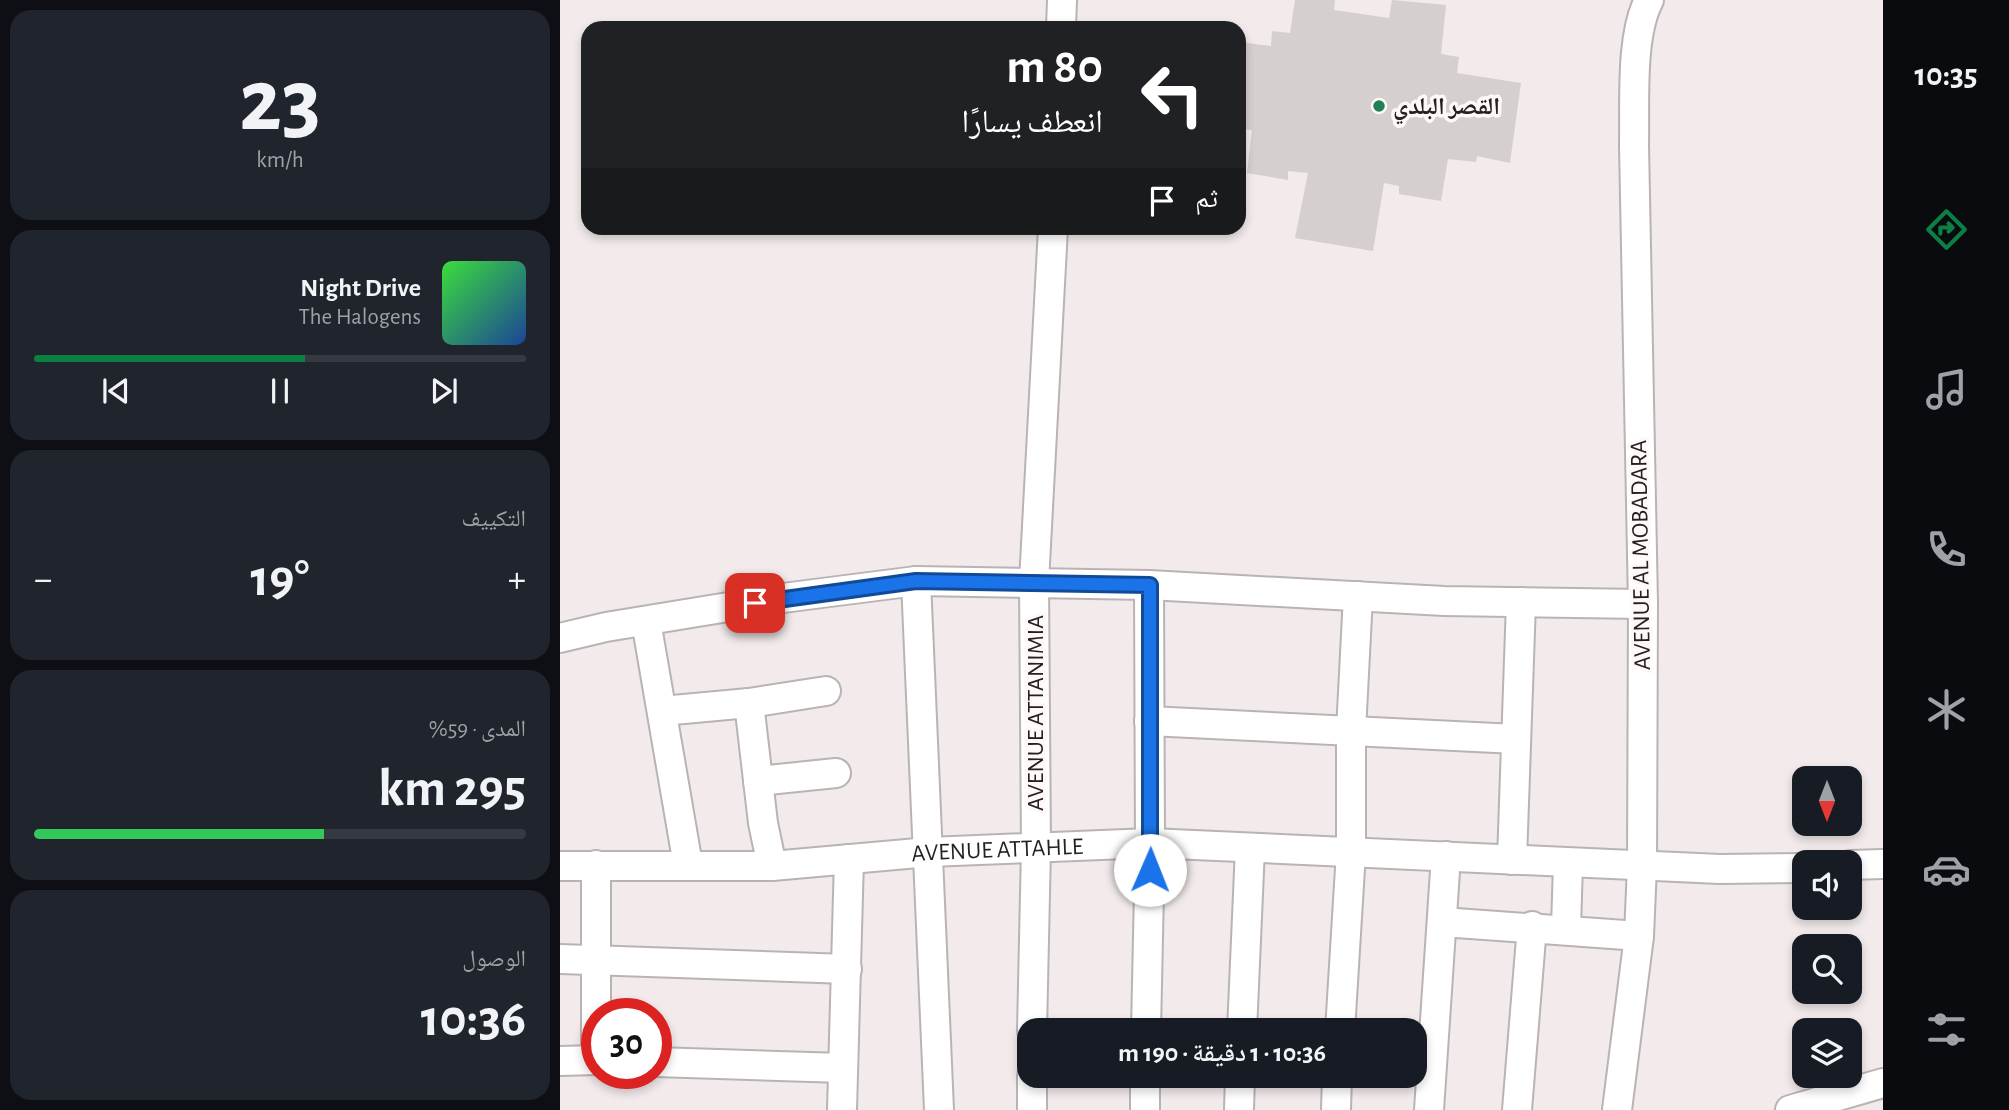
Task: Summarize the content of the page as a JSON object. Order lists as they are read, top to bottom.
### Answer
{
  "streets": {
    "street": ["AVENUE AL MOBADARA", "AVENUE ATTANIMIA", "AVENUE ATTAHLE"]
  },
  "crossings": [
    ["AVENUE AL MOBADARA", "AVENUE ATTAHLE"],
    ["AVENUE ATTANIMIA", "AVENUE ATTAHLE"]
  ],
  "places": ["القصر البلدي"],
  "north": "bottom",
  "page": {
    "tabs": "10:35",
    "tile": [
      ["23", "km/h"],
      "التكييف",
      ["المدى · 59%", "295 km"],
      ["الوصول", "10:36"]
    ],
    "turn": ["80 m", "انعطف يسارًا"],
    "then": "ثم",
    "song": ["Night Drive", "The Halogens"],
    "heat": ["−", "19°", "+"],
    "limit": "30",
    "trip": "10:36 · 1 دقيقة · 190 m"
  }
}
